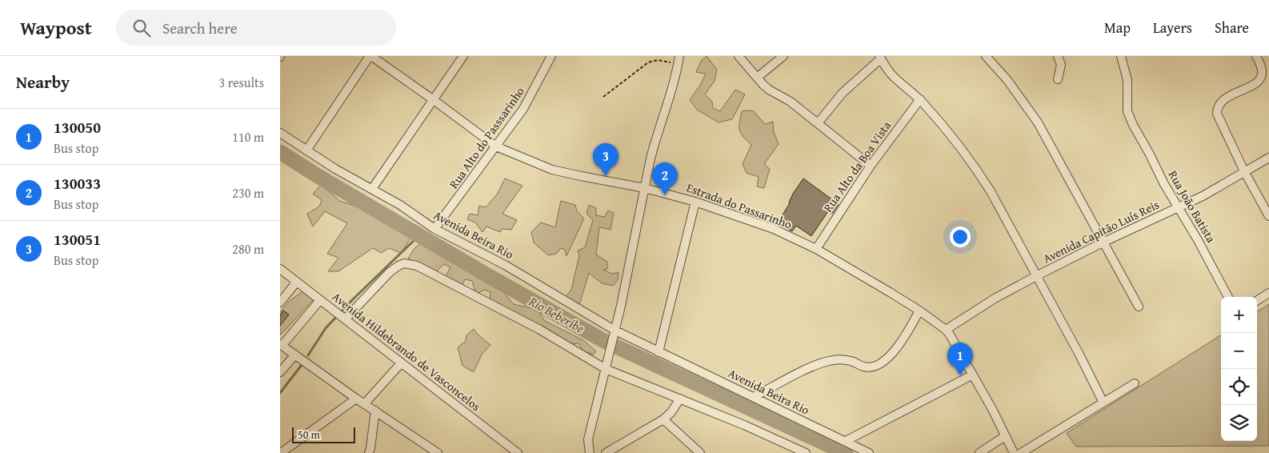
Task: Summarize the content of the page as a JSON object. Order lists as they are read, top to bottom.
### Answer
{
  "streets": {
    "street": [
      "Rua Alto do Passsarinho",
      "Rua Alto da Boa Vista",
      "Estrada do Passarinho",
      "Rua João Batista",
      "Avenida Capitão Luís Reis",
      "Avenida Beira Rio",
      "Avenida Hildebrando de Vasconcelos"
    ]
  },
  "crossings": [
    ["Rua Alto do Passsarinho", "Estrada do Passarinho"],
    ["Rua Alto do Passsarinho", "Avenida Beira Rio"],
    ["Rua Alto da Boa Vista", "Estrada do Passarinho"],
    ["Estrada do Passarinho", "Avenida Capitão Luís Reis"],
    ["Rua João Batista", "Avenida Capitão Luís Reis"]
  ],
  "water": ["Rio Beberibe"],
  "scale_bar": "50 m",
  "page": {
    "header": "Waypost",
    "search": "Search here",
    "nav": ["Map", "Layers", "Share"],
    "heading": ["Nearby", "3 results"],
    "list": [
      {
        "mark": "1",
        "name": "130050",
        "note": "Bus stop",
        "value": "110 m"
      },
      {
        "mark": "2",
        "name": "130033",
        "note": "Bus stop",
        "value": "230 m"
      },
      {
        "mark": "3",
        "name": "130051",
        "note": "Bus stop",
        "value": "280 m"
      }
    ],
    "pins": ["3", "2", "1"],
    "map_buttons": ["+", "−"],
    "scale": "50 m"
  }
}
